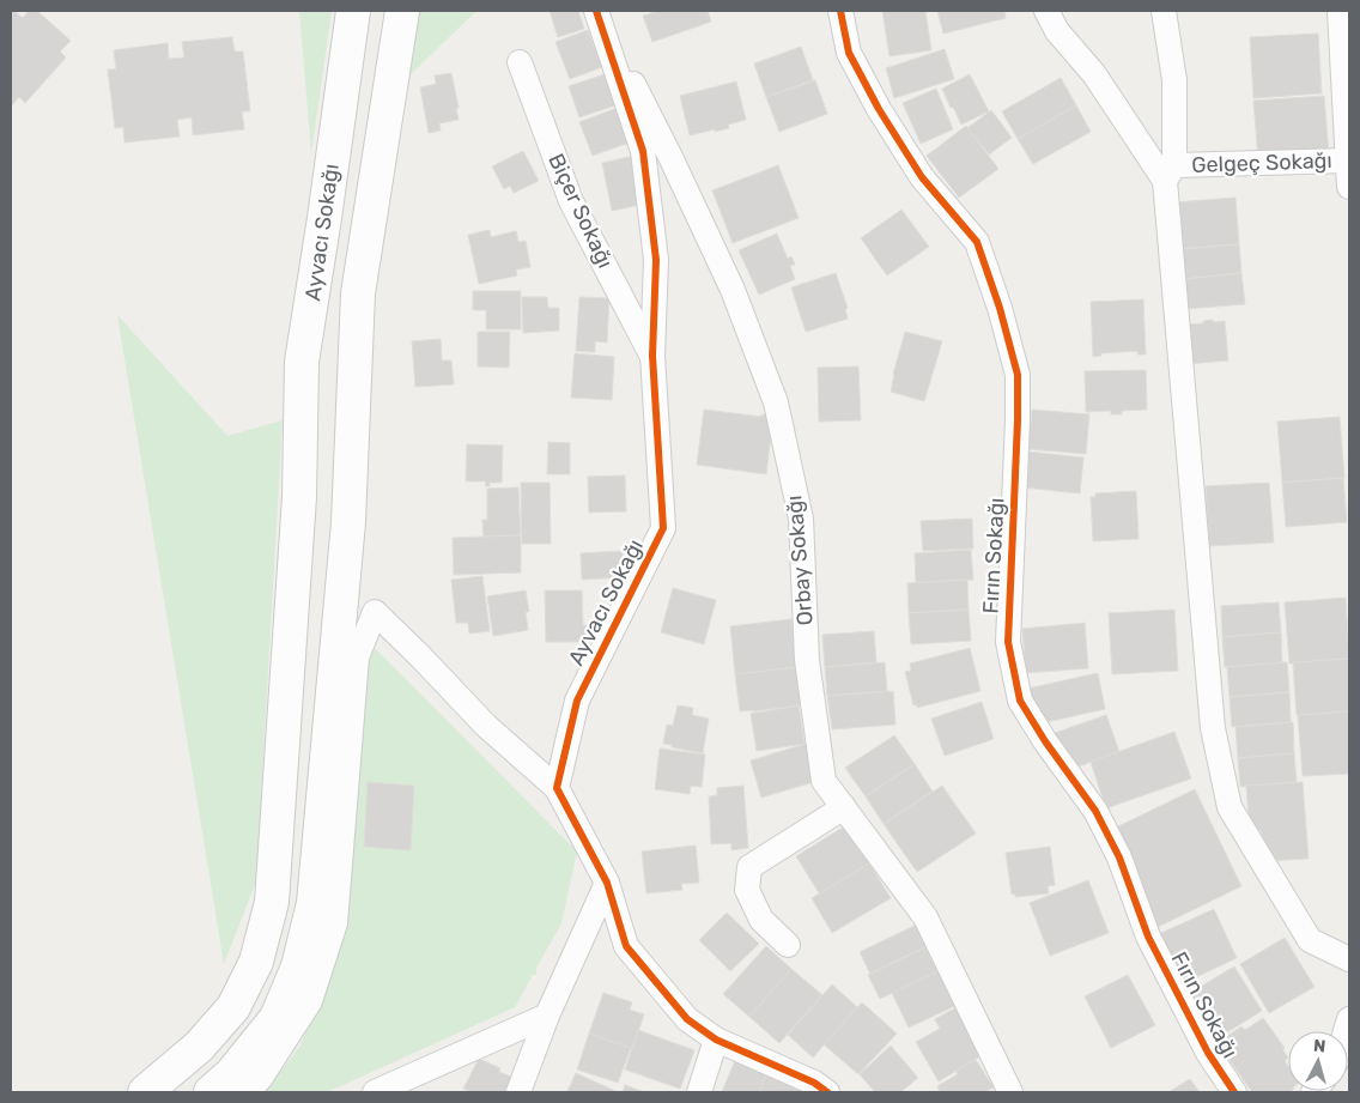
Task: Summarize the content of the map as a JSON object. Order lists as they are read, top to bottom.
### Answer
{
  "streets": {
    "main road": ["Ayvacı Sokağı"],
    "street": [
      "Gelgeç Sokağı",
      "Biçer Sokağı",
      "Fırın Sokağı",
      "Orbay Sokağı"
    ]
  },
  "crossings": [
    ["Biçer Sokağı", "Ayvacı Sokağı"],
    ["Ayvacı Sokağı", "Orbay Sokağı"]
  ],
  "north": "top"
}
